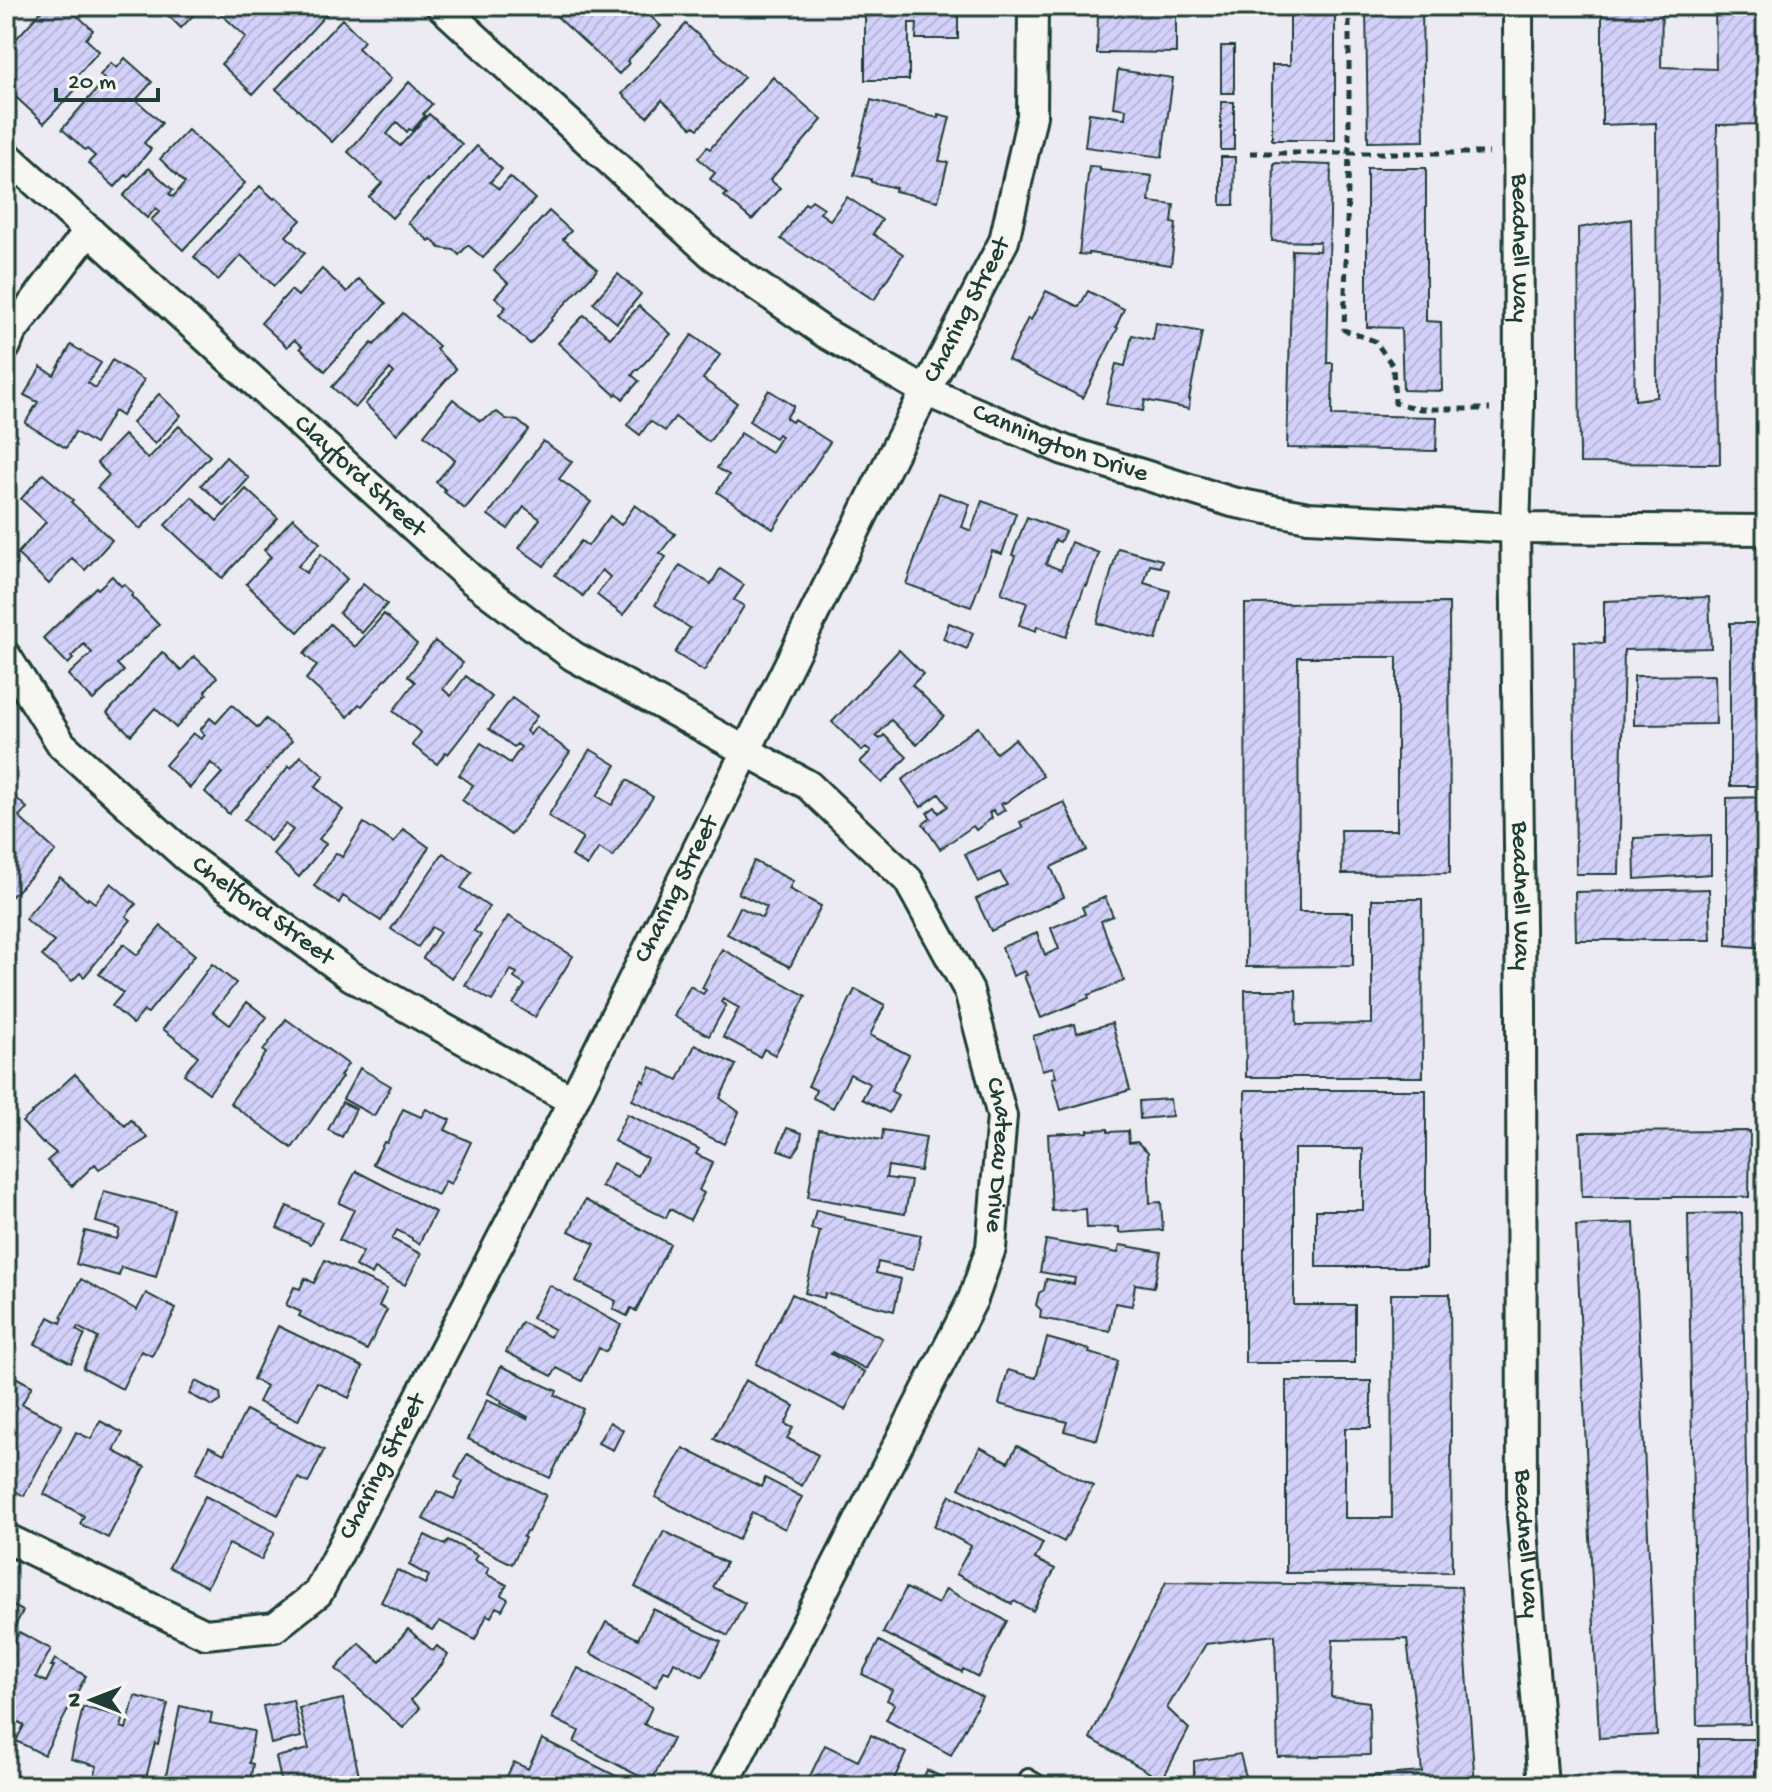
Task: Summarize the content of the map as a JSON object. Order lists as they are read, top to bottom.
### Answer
{
  "streets": {
    "street": [
      "Beadnell Way",
      "Charing Street",
      "Cannington Drive",
      "Clayford Street",
      "Chelford Street",
      "Chateau Drive"
    ]
  },
  "crossings": [
    ["Beadnell Way", "Cannington Drive"],
    ["Charing Street", "Cannington Drive"],
    ["Charing Street", "Clayford Street"],
    ["Charing Street", "Chelford Street"],
    ["Charing Street", "Chateau Drive"],
    ["Clayford Street", "Chateau Drive"]
  ],
  "scale_bar": "20 m",
  "north": "left"
}
